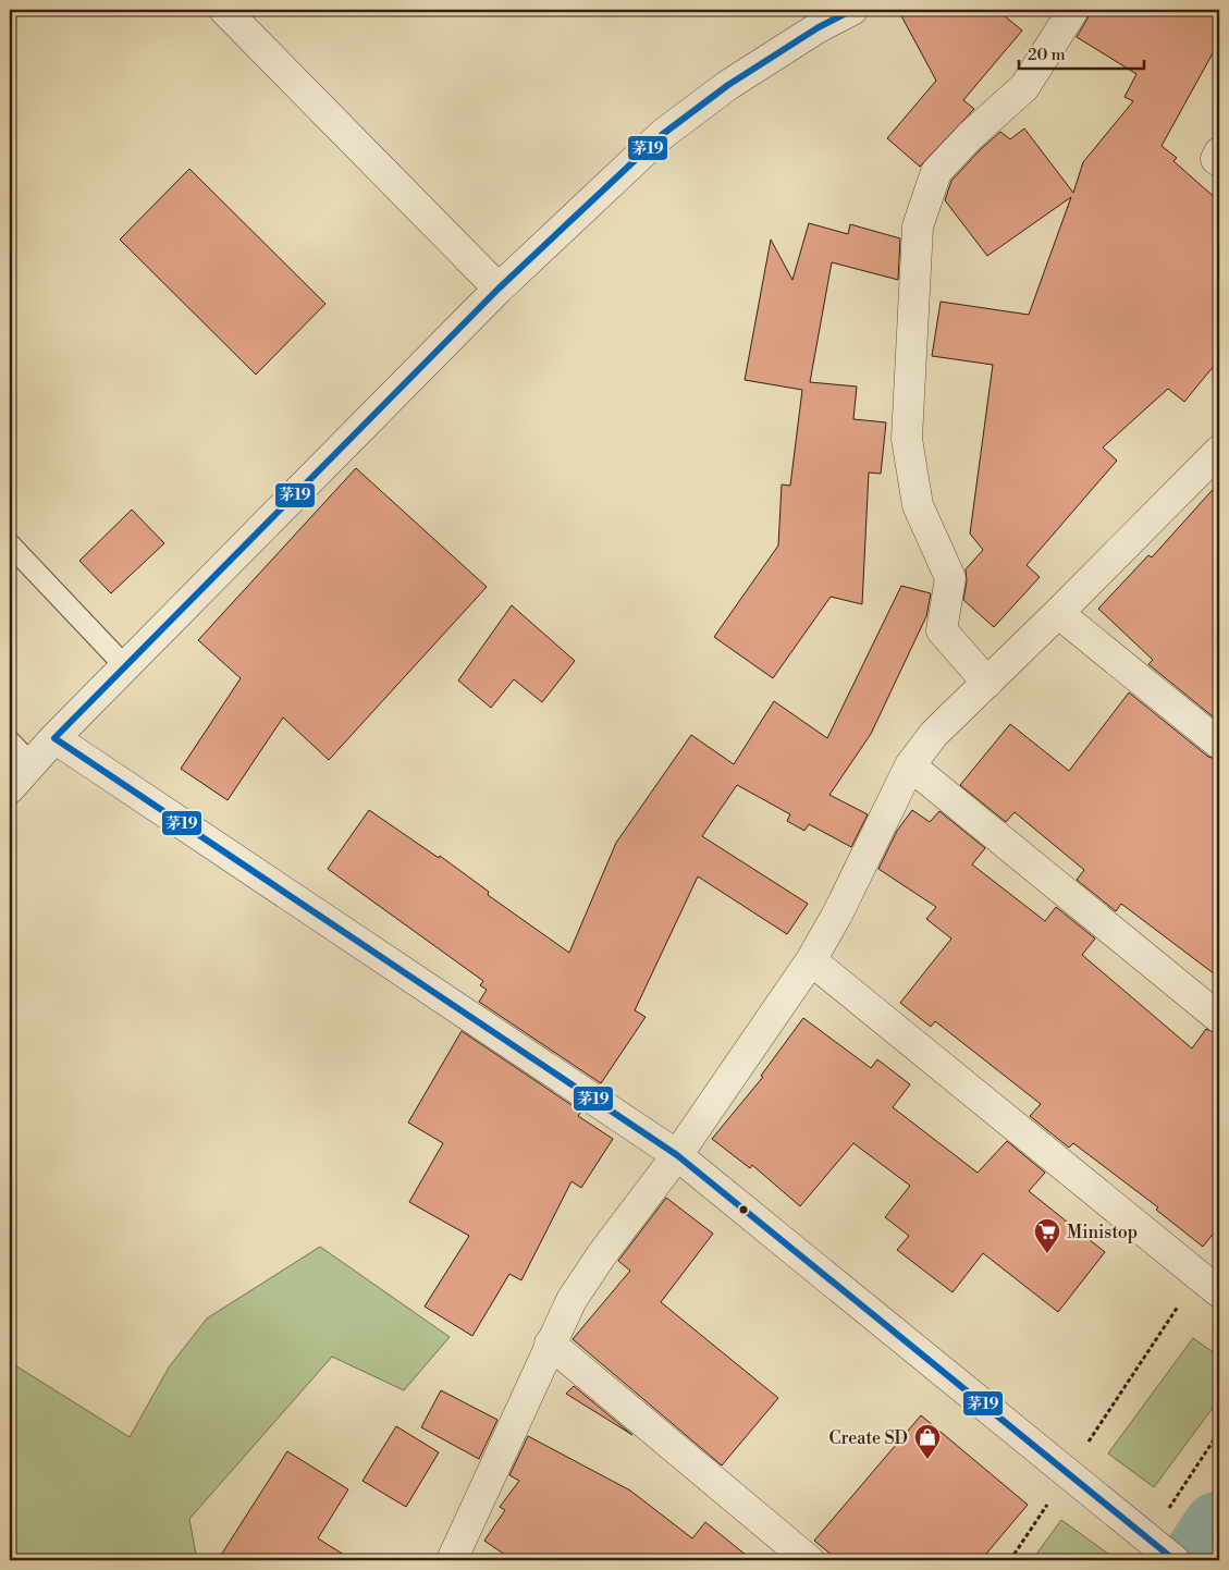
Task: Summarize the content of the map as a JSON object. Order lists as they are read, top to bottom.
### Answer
{
  "places": {
    "supermarket": ["Ministop"],
    "shop": ["Create SD"]
  },
  "lines": ["transit line 茅19"],
  "scale_bar": "20 m"
}
